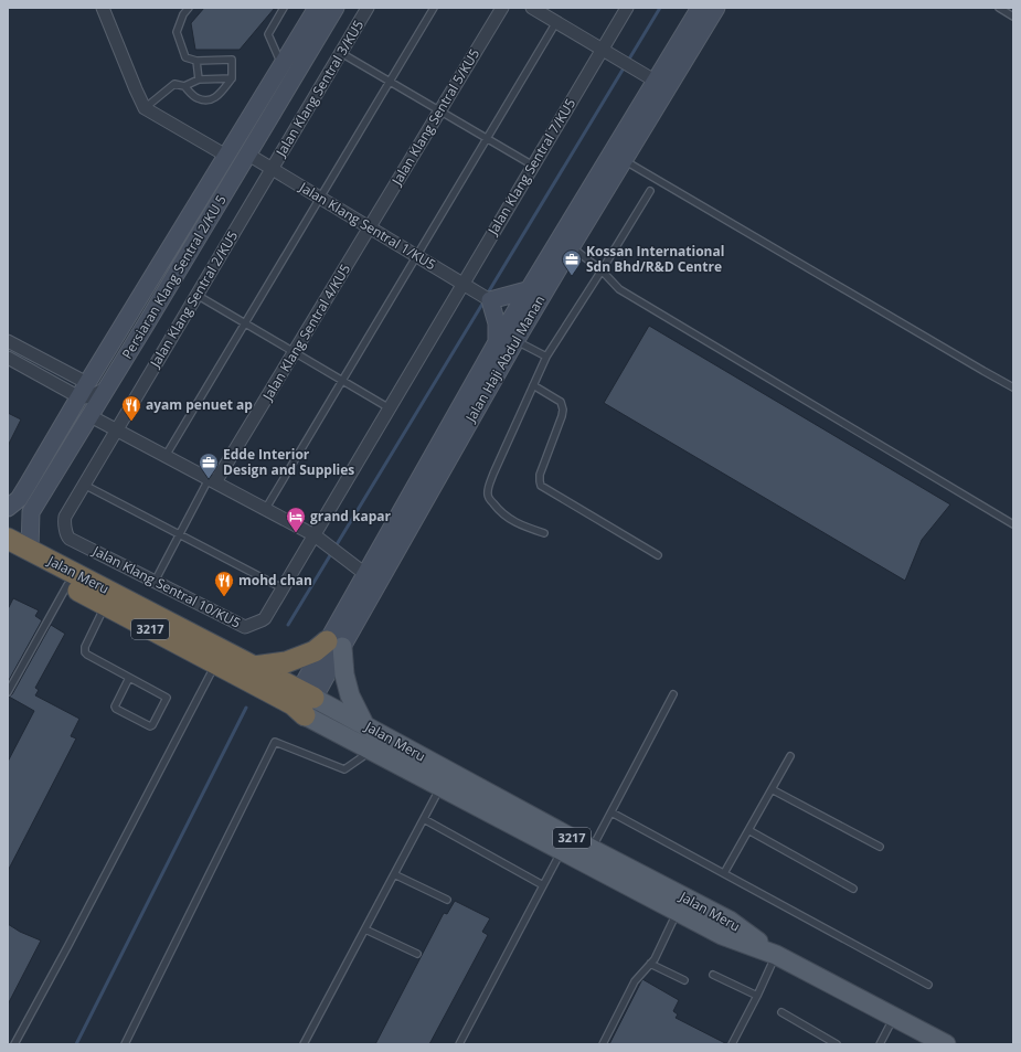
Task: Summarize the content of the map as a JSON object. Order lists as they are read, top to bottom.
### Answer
{
  "streets": {
    "highway": ["Jalan Meru", "3217"],
    "street": [
      "Jalan Klang Sentral 3/KU5",
      "Jalan Klang Sentral 5/KU5",
      "Jalan Klang Sentral 7/KU5",
      "Jalan Klang Sentral 1/KU5",
      "Persiaran Klang Sentral 2/KU 5",
      "Jalan Klang Sentral 2/KU5",
      "Jalan Klang Sentral 4/KU5",
      "Jalan Haji Abdul Manan",
      "Jalan Klang Sentral 10/KU5"
    ]
  },
  "crossings": [
    ["Jalan Klang Sentral 3/KU5", "Jalan Klang Sentral 1/KU5"],
    ["Jalan Klang Sentral 3/KU5", "Jalan Klang Sentral 2/KU5"],
    ["Jalan Klang Sentral 5/KU5", "Jalan Klang Sentral 1/KU5"],
    ["Jalan Klang Sentral 5/KU5", "Jalan Klang Sentral 4/KU5"],
    ["Jalan Klang Sentral 7/KU5", "Jalan Klang Sentral 1/KU5"],
    ["Jalan Klang Sentral 7/KU5", "Jalan Klang Sentral 10/KU5"],
    ["Jalan Klang Sentral 1/KU5", "Persiaran Klang Sentral 2/KU 5"],
    ["Jalan Klang Sentral 1/KU5", "Jalan Klang Sentral 2/KU5"],
    ["Jalan Klang Sentral 1/KU5", "Jalan Klang Sentral 4/KU5"],
    ["Jalan Klang Sentral 1/KU5", "Jalan Klang Sentral 10/KU5"],
    ["Persiaran Klang Sentral 2/KU 5", "Jalan Meru"],
    ["Jalan Klang Sentral 2/KU5", "Jalan Klang Sentral 10/KU5"],
    ["Jalan Haji Abdul Manan", "Jalan Meru"]
  ],
  "places": {
    "office": ["Kossan International Sdn Bhd/R&D Centre", "Edde Interior Design and Supplies"],
    "restaurant": ["ayam penuet ap", "mohd chan"],
    "hotel": ["grand kapar"]
  }
}
